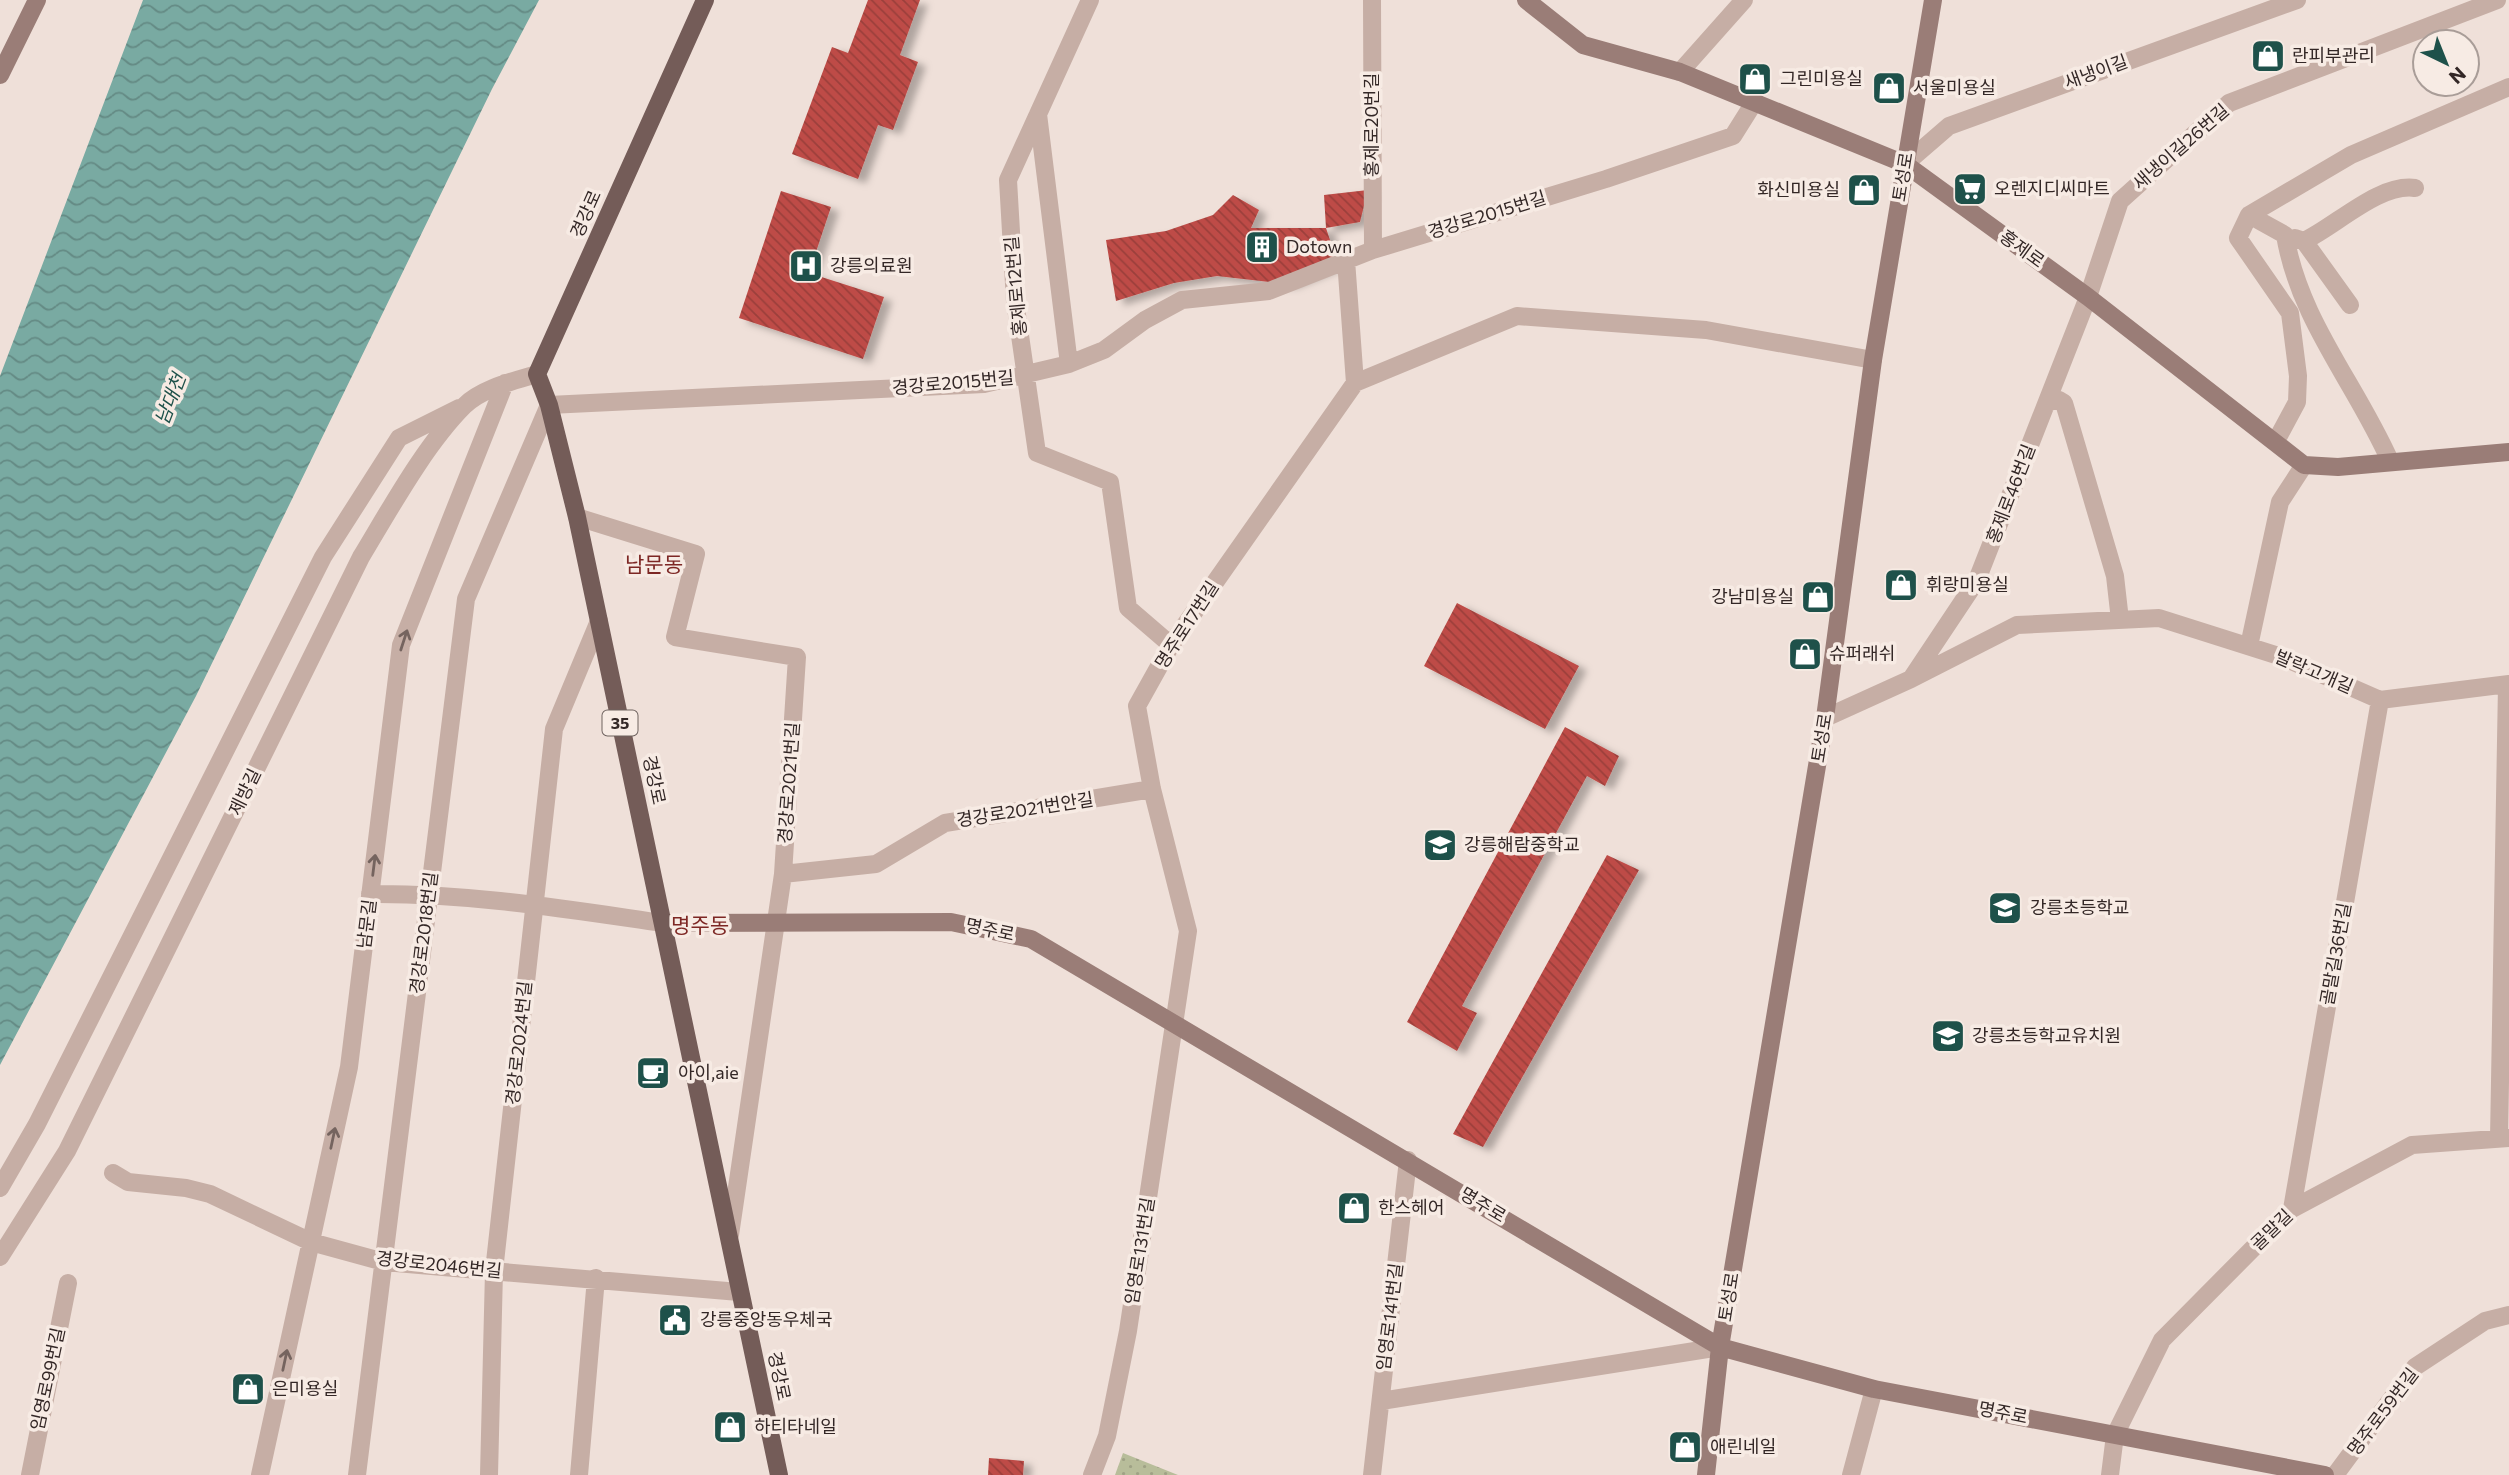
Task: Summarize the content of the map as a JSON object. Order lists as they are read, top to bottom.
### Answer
{
  "streets": {
    "main road": ["경강로", "35"],
    "street": [
      "새냉이길",
      "홍제로20번길",
      "새냉이길26번길",
      "토성로",
      "경강로2015번길",
      "홍제로",
      "홍제로12번길",
      "홍제로46번길",
      "명주로17번길",
      "발락고개길",
      "경강로2021번길",
      "제방길",
      "경강로2021번안길",
      "남문길",
      "명주로",
      "경강로2018번길",
      "골말길36번길",
      "경강로2024번길",
      "골말길",
      "임영로131번길",
      "경강로2046번길",
      "임영로141번길",
      "임영로99번길",
      "명주로59번길"
    ]
  },
  "crossings": [
    ["새냉이길", "토성로"],
    ["새냉이길", "홍제로"],
    ["홍제로20번길", "경강로2015번길"],
    ["새냉이길26번길", "홍제로"],
    ["새냉이길26번길", "홍제로46번길"],
    ["토성로", "홍제로"],
    ["토성로", "발락고개길"],
    ["토성로", "명주로"],
    ["경강로", "경강로2015번길"],
    ["경강로", "경강로2021번길"],
    ["경강로", "제방길"],
    ["경강로", "명주로"],
    ["경강로", "경강로2018번길"],
    ["경강로", "경강로2024번길"],
    ["경강로", "경강로2046번길"],
    ["경강로2015번길", "홍제로"],
    ["경강로2015번길", "홍제로12번길"],
    ["경강로2015번길", "경강로2018번길"],
    ["홍제로", "홍제로46번길"],
    ["홍제로12번길", "명주로17번길"],
    ["홍제로46번길", "발락고개길"],
    ["명주로17번길", "경강로2021번안길"],
    ["명주로17번길", "명주로"],
    ["명주로17번길", "임영로131번길"],
    ["발락고개길", "골말길36번길"],
    ["경강로2021번길", "경강로2021번안길"],
    ["경강로2021번길", "명주로"],
    ["제방길", "남문길"],
    ["남문길", "경강로2046번길"],
    ["명주로", "골말길"],
    ["명주로", "임영로131번길"],
    ["명주로", "임영로141번길"],
    ["경강로2018번길", "경강로2046번길"],
    ["골말길36번길", "골말길"],
    ["경강로2024번길", "경강로2046번길"]
  ],
  "districts": ["남문동", "명주동"],
  "water": ["남대천"],
  "places": {
    "shop": [
      "란피부관리",
      "그린미용실",
      "서울미용실",
      "화신미용실",
      "휘랑미용실",
      "강남미용실",
      "슈퍼래쉬",
      "한스헤어",
      "은미용실",
      "하티타네일",
      "애린네일"
    ],
    "supermarket": ["오렌지디씨마트"],
    "building": ["Dotown"],
    "hospital": ["강릉의료원"],
    "school or university": ["강릉해람중학교", "강릉초등학교", "강릉초등학교유치원"],
    "cafe": ["아이,aie"],
    "public building": ["강릉중앙동우체국"]
  },
  "north": "bottom right"
}
